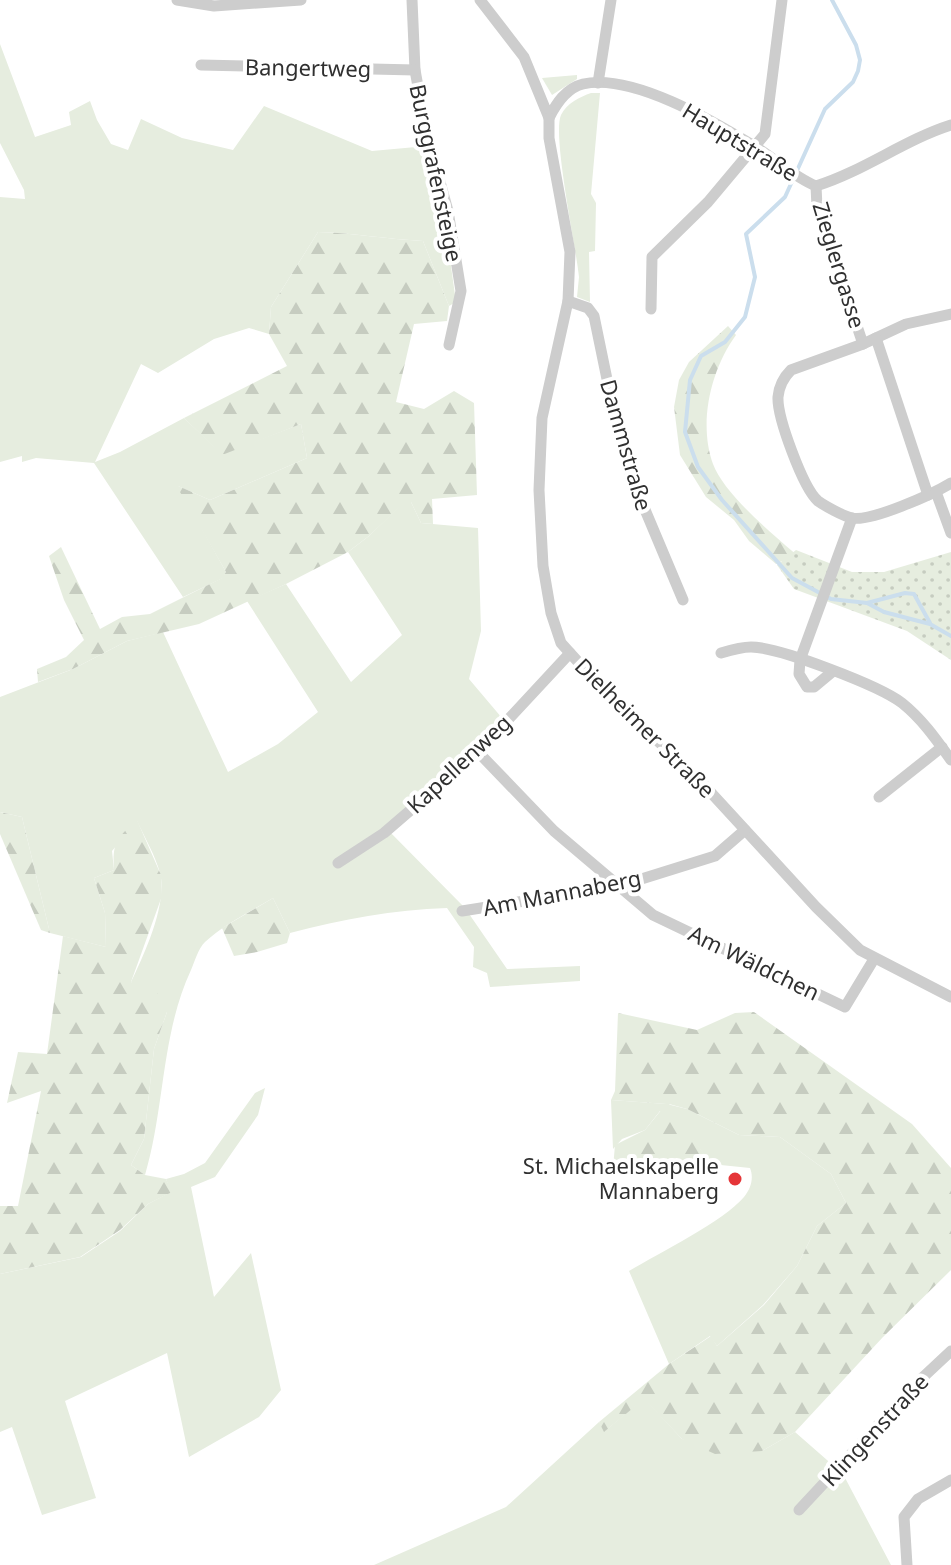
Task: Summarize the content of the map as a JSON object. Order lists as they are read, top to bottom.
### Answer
{
  "streets": {
    "street": [
      "Bangertweg",
      "Hauptstraße",
      "Burggrafensteige",
      "Zieglergasse",
      "Dammstraße",
      "Dielheimer Straße",
      "Kapellenweg",
      "Am Mannaberg",
      "Am Wäldchen",
      "Klingenstraße"
    ]
  },
  "crossings": [
    ["Bangertweg", "Burggrafensteige"],
    ["Hauptstraße", "Zieglergasse"],
    ["Dammstraße", "Dielheimer Straße"],
    ["Dielheimer Straße", "Kapellenweg"],
    ["Dielheimer Straße", "Am Mannaberg"],
    ["Dielheimer Straße", "Am Wäldchen"],
    ["Am Mannaberg", "Am Wäldchen"]
  ],
  "places": ["St. Michaelskapelle Mannaberg"]
}
